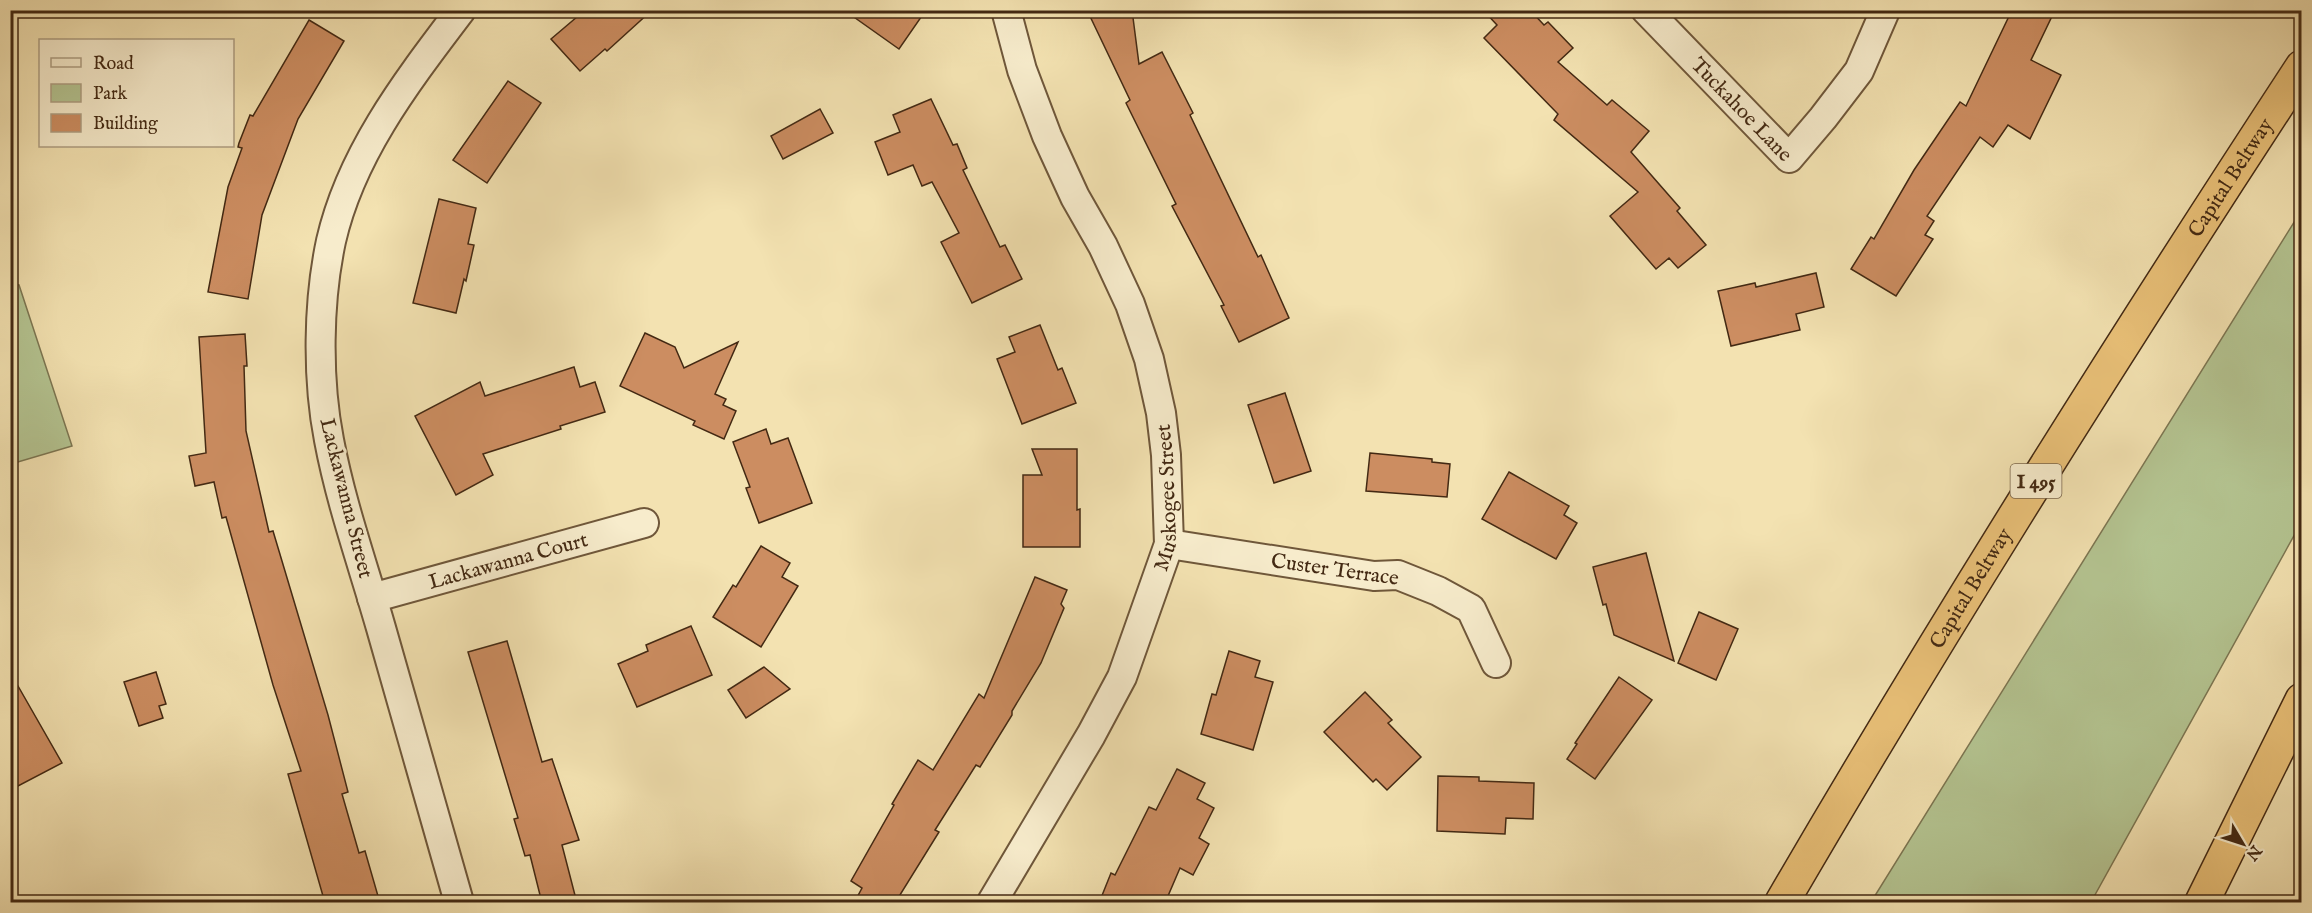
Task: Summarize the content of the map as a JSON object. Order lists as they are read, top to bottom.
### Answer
{
  "streets": {
    "highway": ["Capital Beltway", "I 495"],
    "street": [
      "Tuckahoe Lane",
      "Muskogee Street",
      "Lackawanna Street",
      "Lackawanna Court",
      "Custer Terrace"
    ]
  },
  "crossings": [
    ["Muskogee Street", "Custer Terrace"],
    ["Lackawanna Street", "Lackawanna Court"]
  ],
  "legend": ["Road", "Park", "Building"],
  "north": "bottom right"
}
